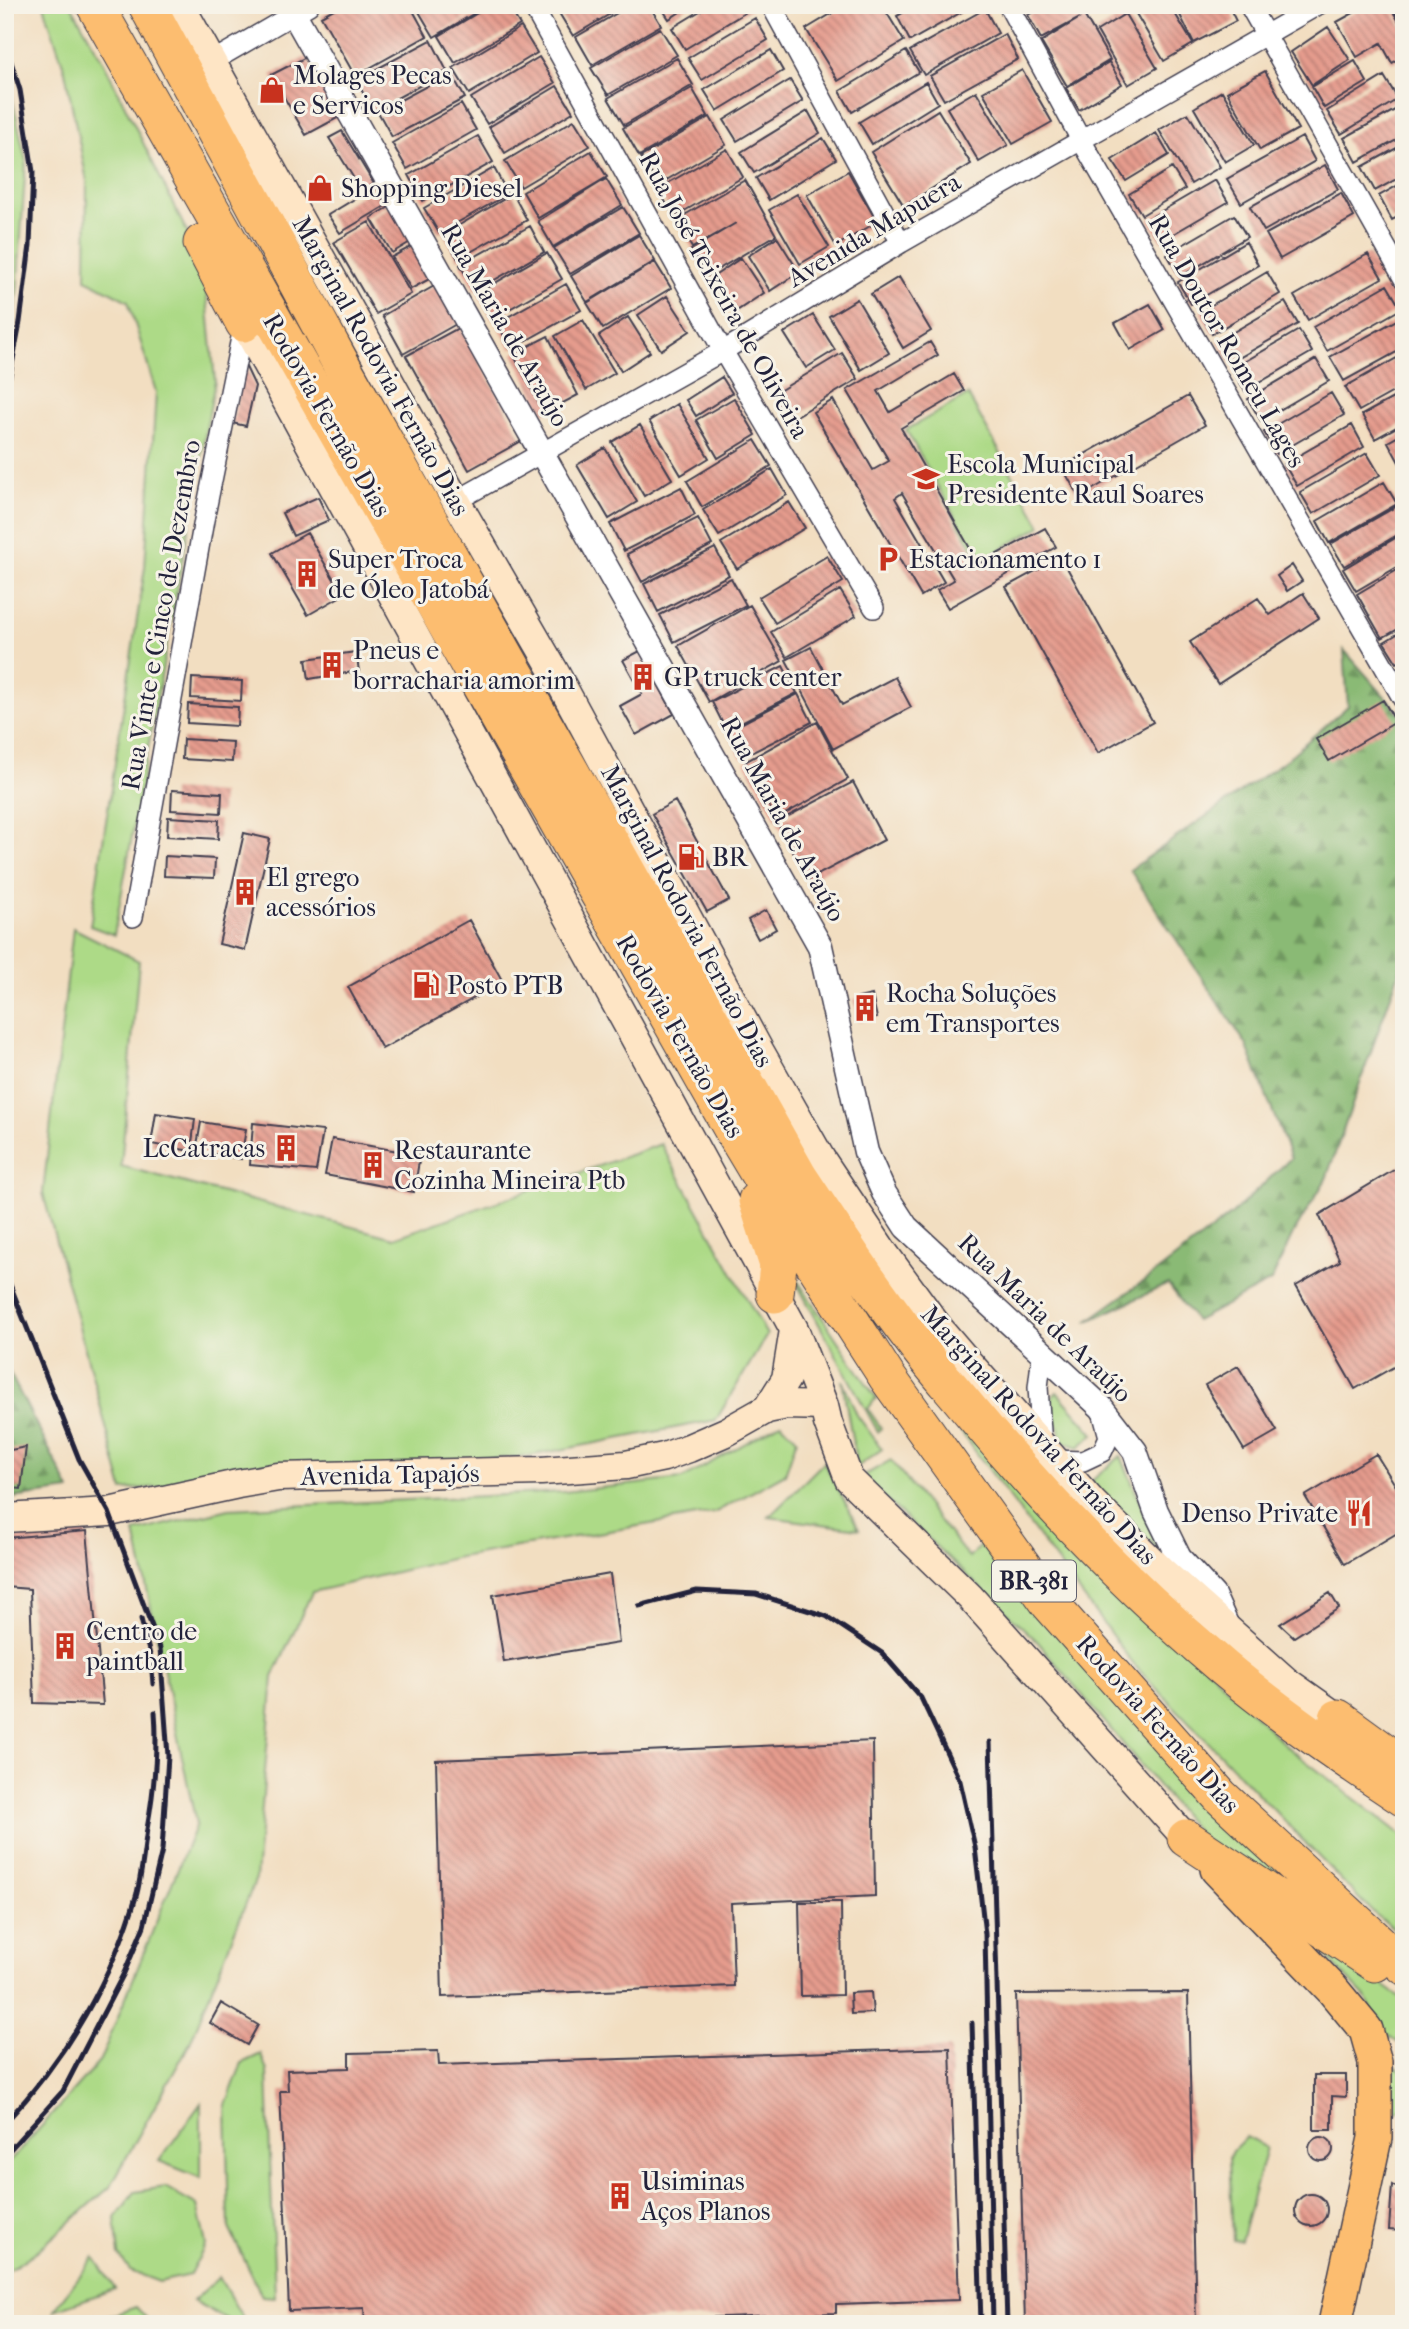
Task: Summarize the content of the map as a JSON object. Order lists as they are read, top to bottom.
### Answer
{
  "streets": {
    "highway": ["Rodovia Fernão Dias", "BR-381"],
    "main road": ["Marginal Rodovia Fernão Dias", "Avenida Tapajós"],
    "street": [
      "Avenida Mapuera",
      "Rua José Teixeira de Oliveira",
      "Rua Maria de Araújo",
      "Rua Doutor Romeu Lages",
      "Rua Vinte e Cinco de Dezembro"
    ]
  },
  "crossings": [
    ["Avenida Mapuera", "Rua José Teixeira de Oliveira"],
    ["Avenida Mapuera", "Rua Maria de Araújo"],
    ["Avenida Mapuera", "Rua Doutor Romeu Lages"],
    ["Avenida Mapuera", "Marginal Rodovia Fernão Dias"],
    ["Rua Maria de Araújo", "Marginal Rodovia Fernão Dias"],
    ["Rodovia Fernão Dias", "BR-381"],
    ["Rua Vinte e Cinco de Dezembro", "BR-381"],
    ["Avenida Tapajós", "BR-381"]
  ],
  "places": {
    "shop": ["Molages Pecas e Servicos", "Shopping Diesel"],
    "school or university": ["Escola Municipal Presidente Raul Soares"],
    "parking": ["Estacionamento 1"],
    "building": [
      "Super Troca de Óleo Jatobá",
      "Pneus e borracharia amorim",
      "GP truck center",
      "El grego acessórios",
      "Rocha Soluções em Transportes",
      "LcCatracas",
      "Restaurante Cozinha Mineira Ptb",
      "Centro de paintball",
      "Usiminas Aços Planos"
    ],
    "fuel station": ["BR", "Posto PTB"],
    "restaurant": ["Denso Private"]
  }
}
